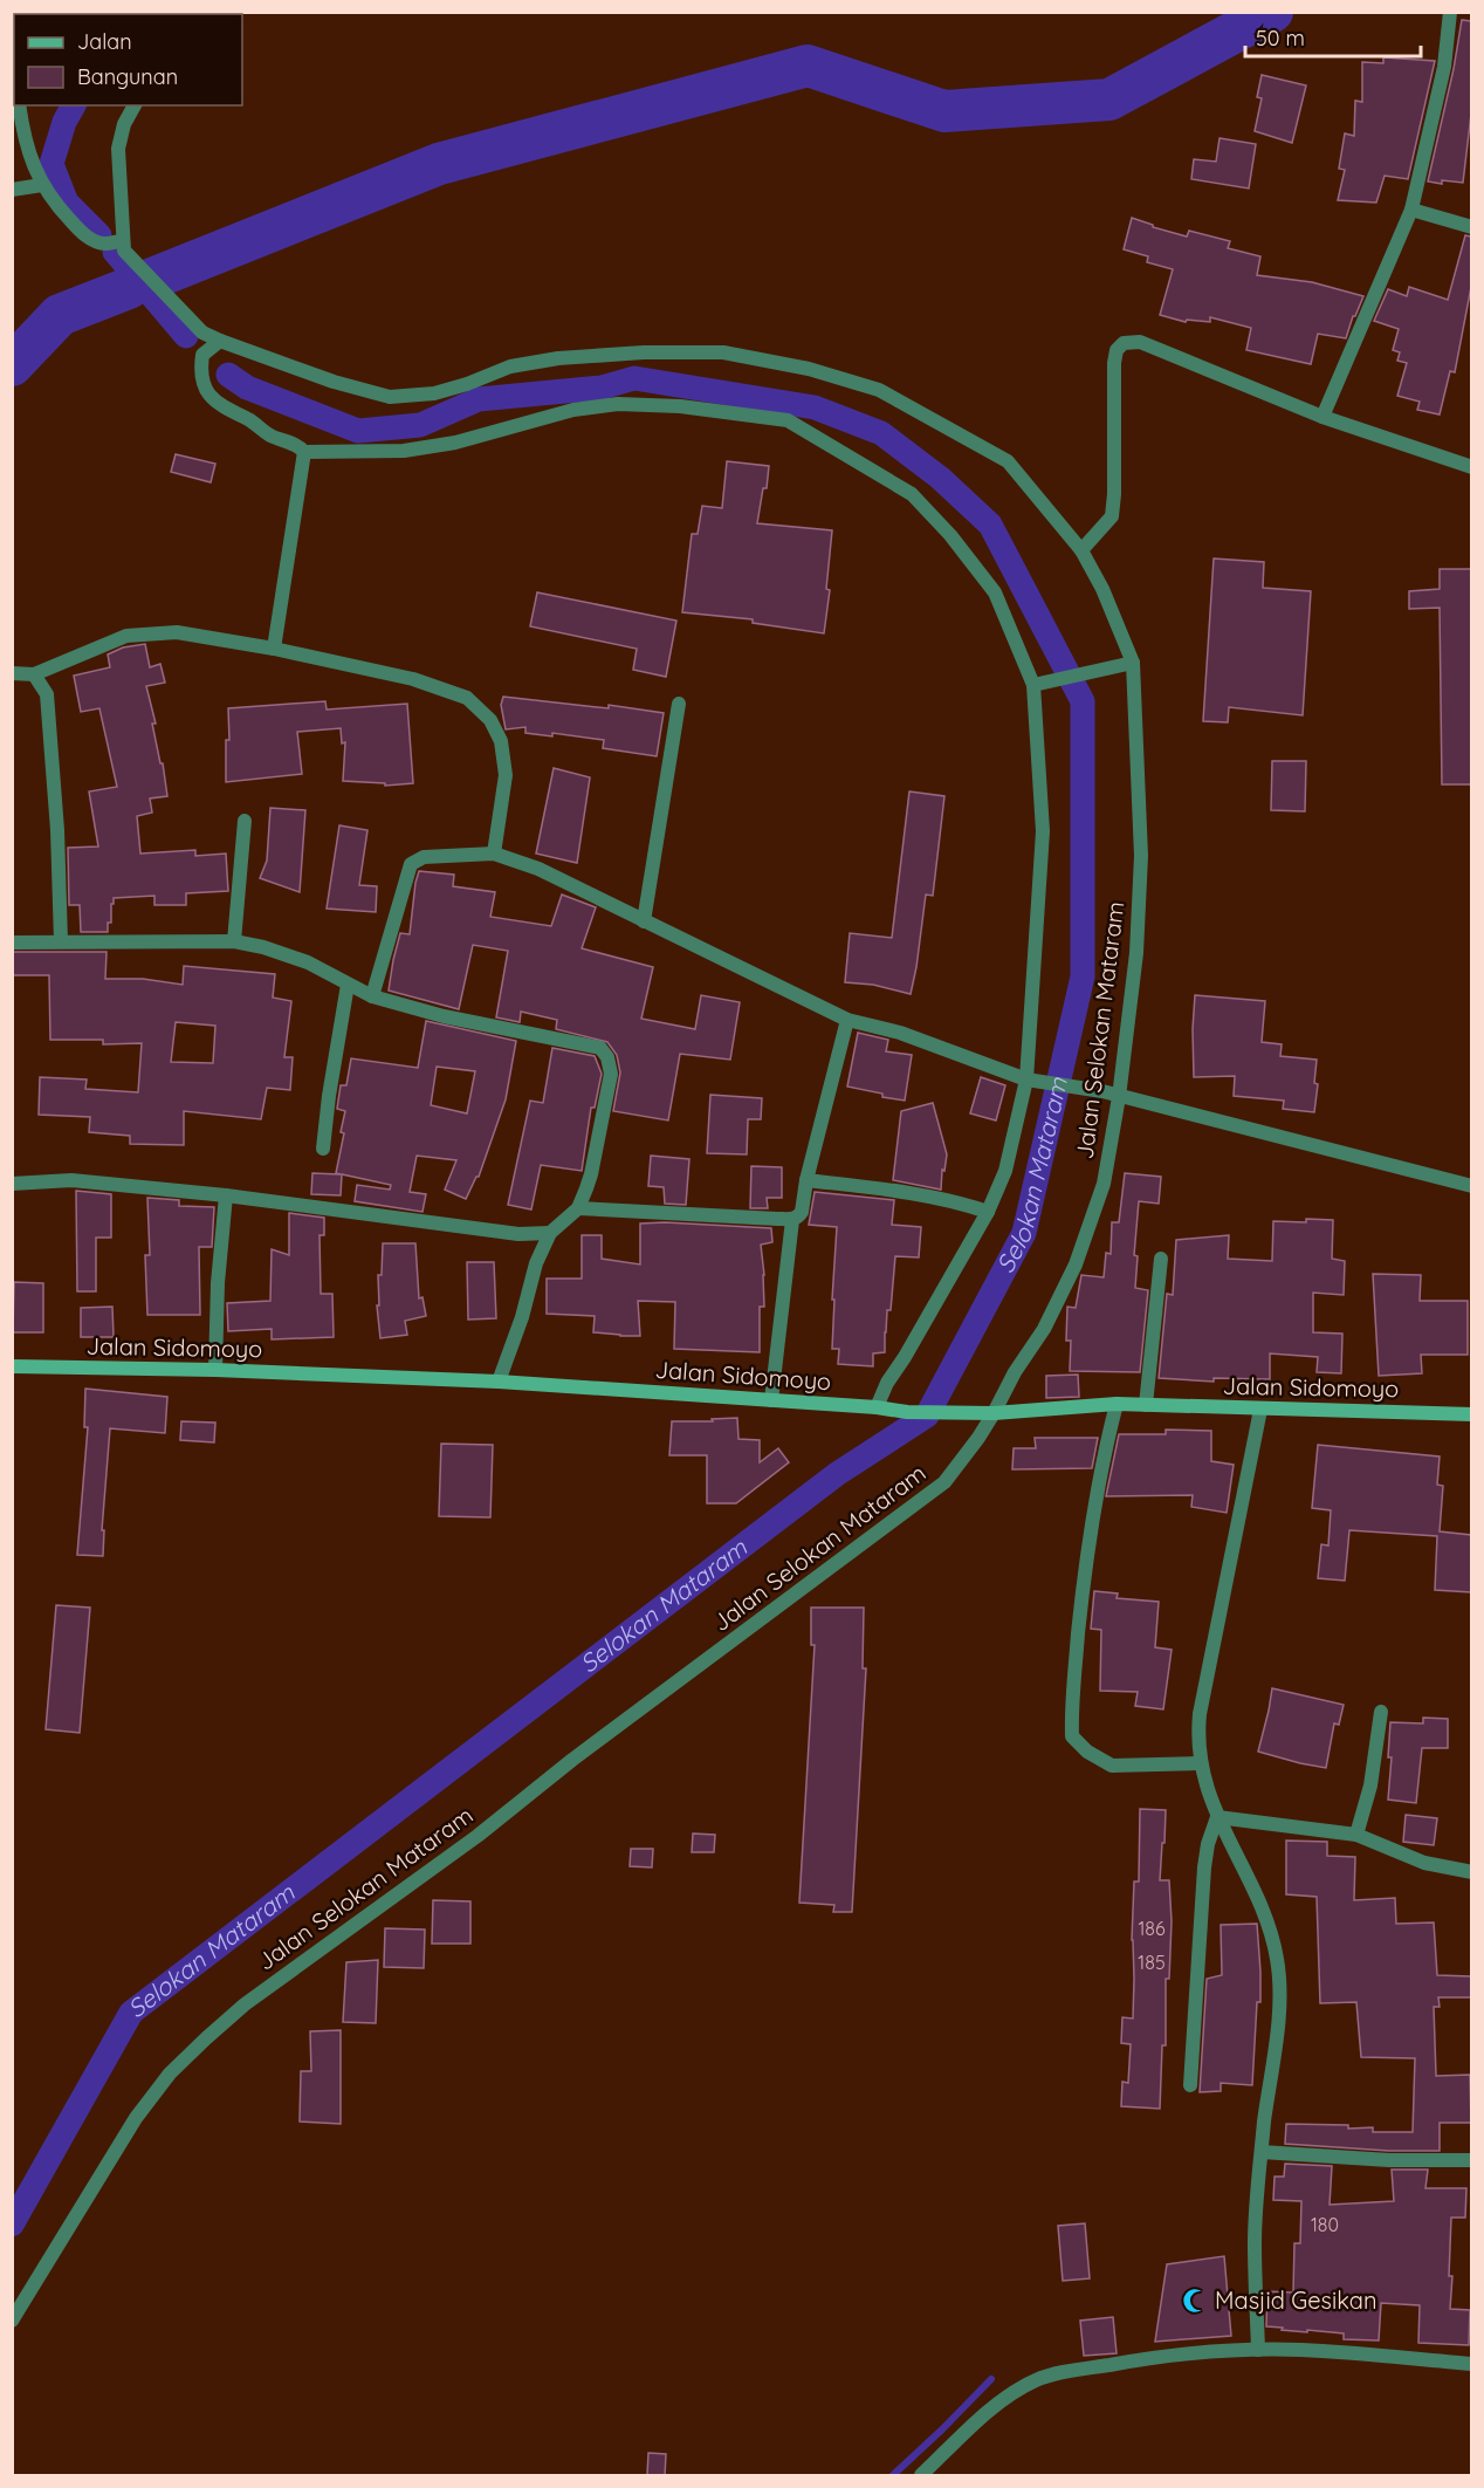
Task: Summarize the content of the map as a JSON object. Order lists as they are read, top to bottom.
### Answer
{
  "streets": {
    "main road": ["Jalan Sidomoyo"],
    "street": ["Jalan Selokan Mataram"]
  },
  "crossings": [
    ["Jalan Selokan Mataram", "Jalan Sidomoyo"]
  ],
  "water": ["Selokan Mataram"],
  "places": {
    "mosque": ["Masjid Gesikan"]
  },
  "house_numbers": ["186", "185", "180"],
  "legend": ["Jalan", "Bangunan"],
  "scale_bar": "50 m"
}
